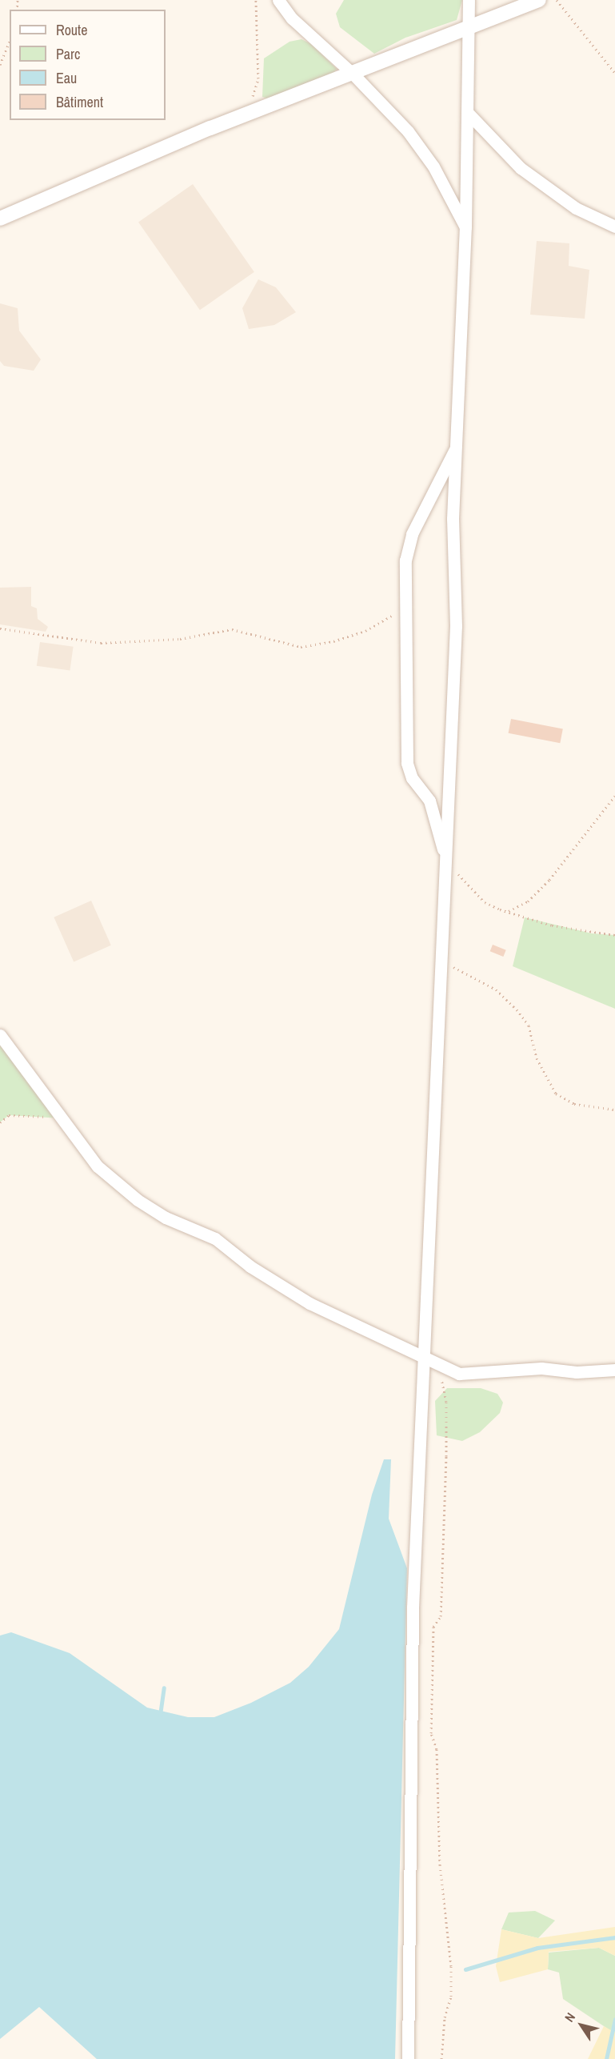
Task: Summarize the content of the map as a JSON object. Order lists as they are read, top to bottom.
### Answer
{
  "legend": [
    "Route",
    "Parc",
    "Eau",
    "Bâtiment"
  ],
  "north": "top left"
}
